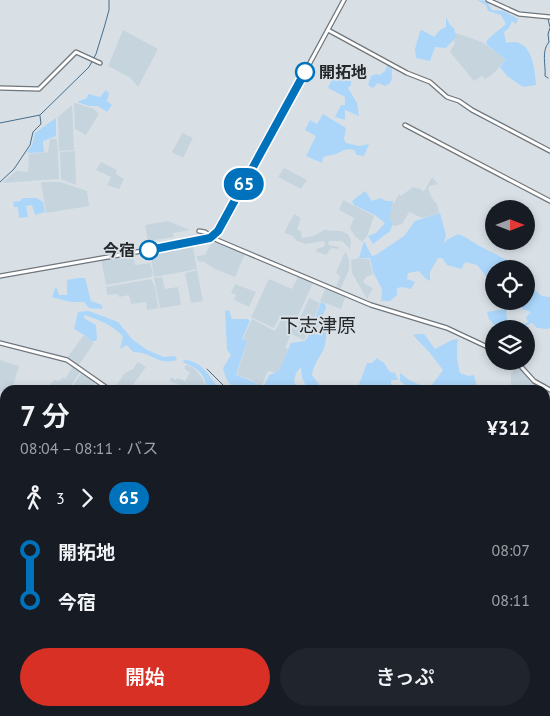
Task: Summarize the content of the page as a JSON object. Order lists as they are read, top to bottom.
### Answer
{
  "districts": ["下志津原"],
  "places": ["開拓地", "今宿"],
  "lines": ["bus line 65"],
  "north": "right",
  "page": {
    "on_map": "65",
    "heading": ["7 分", "08:04 – 08:11 · バス", "¥312"],
    "legs": ["3", "65"],
    "list": [
      {
        "name": "開拓地",
        "value": "08:07"
      },
      {
        "name": "今宿",
        "value": "08:11"
      }
    ],
    "buttons": ["開始", "きっぷ"]
  }
}
